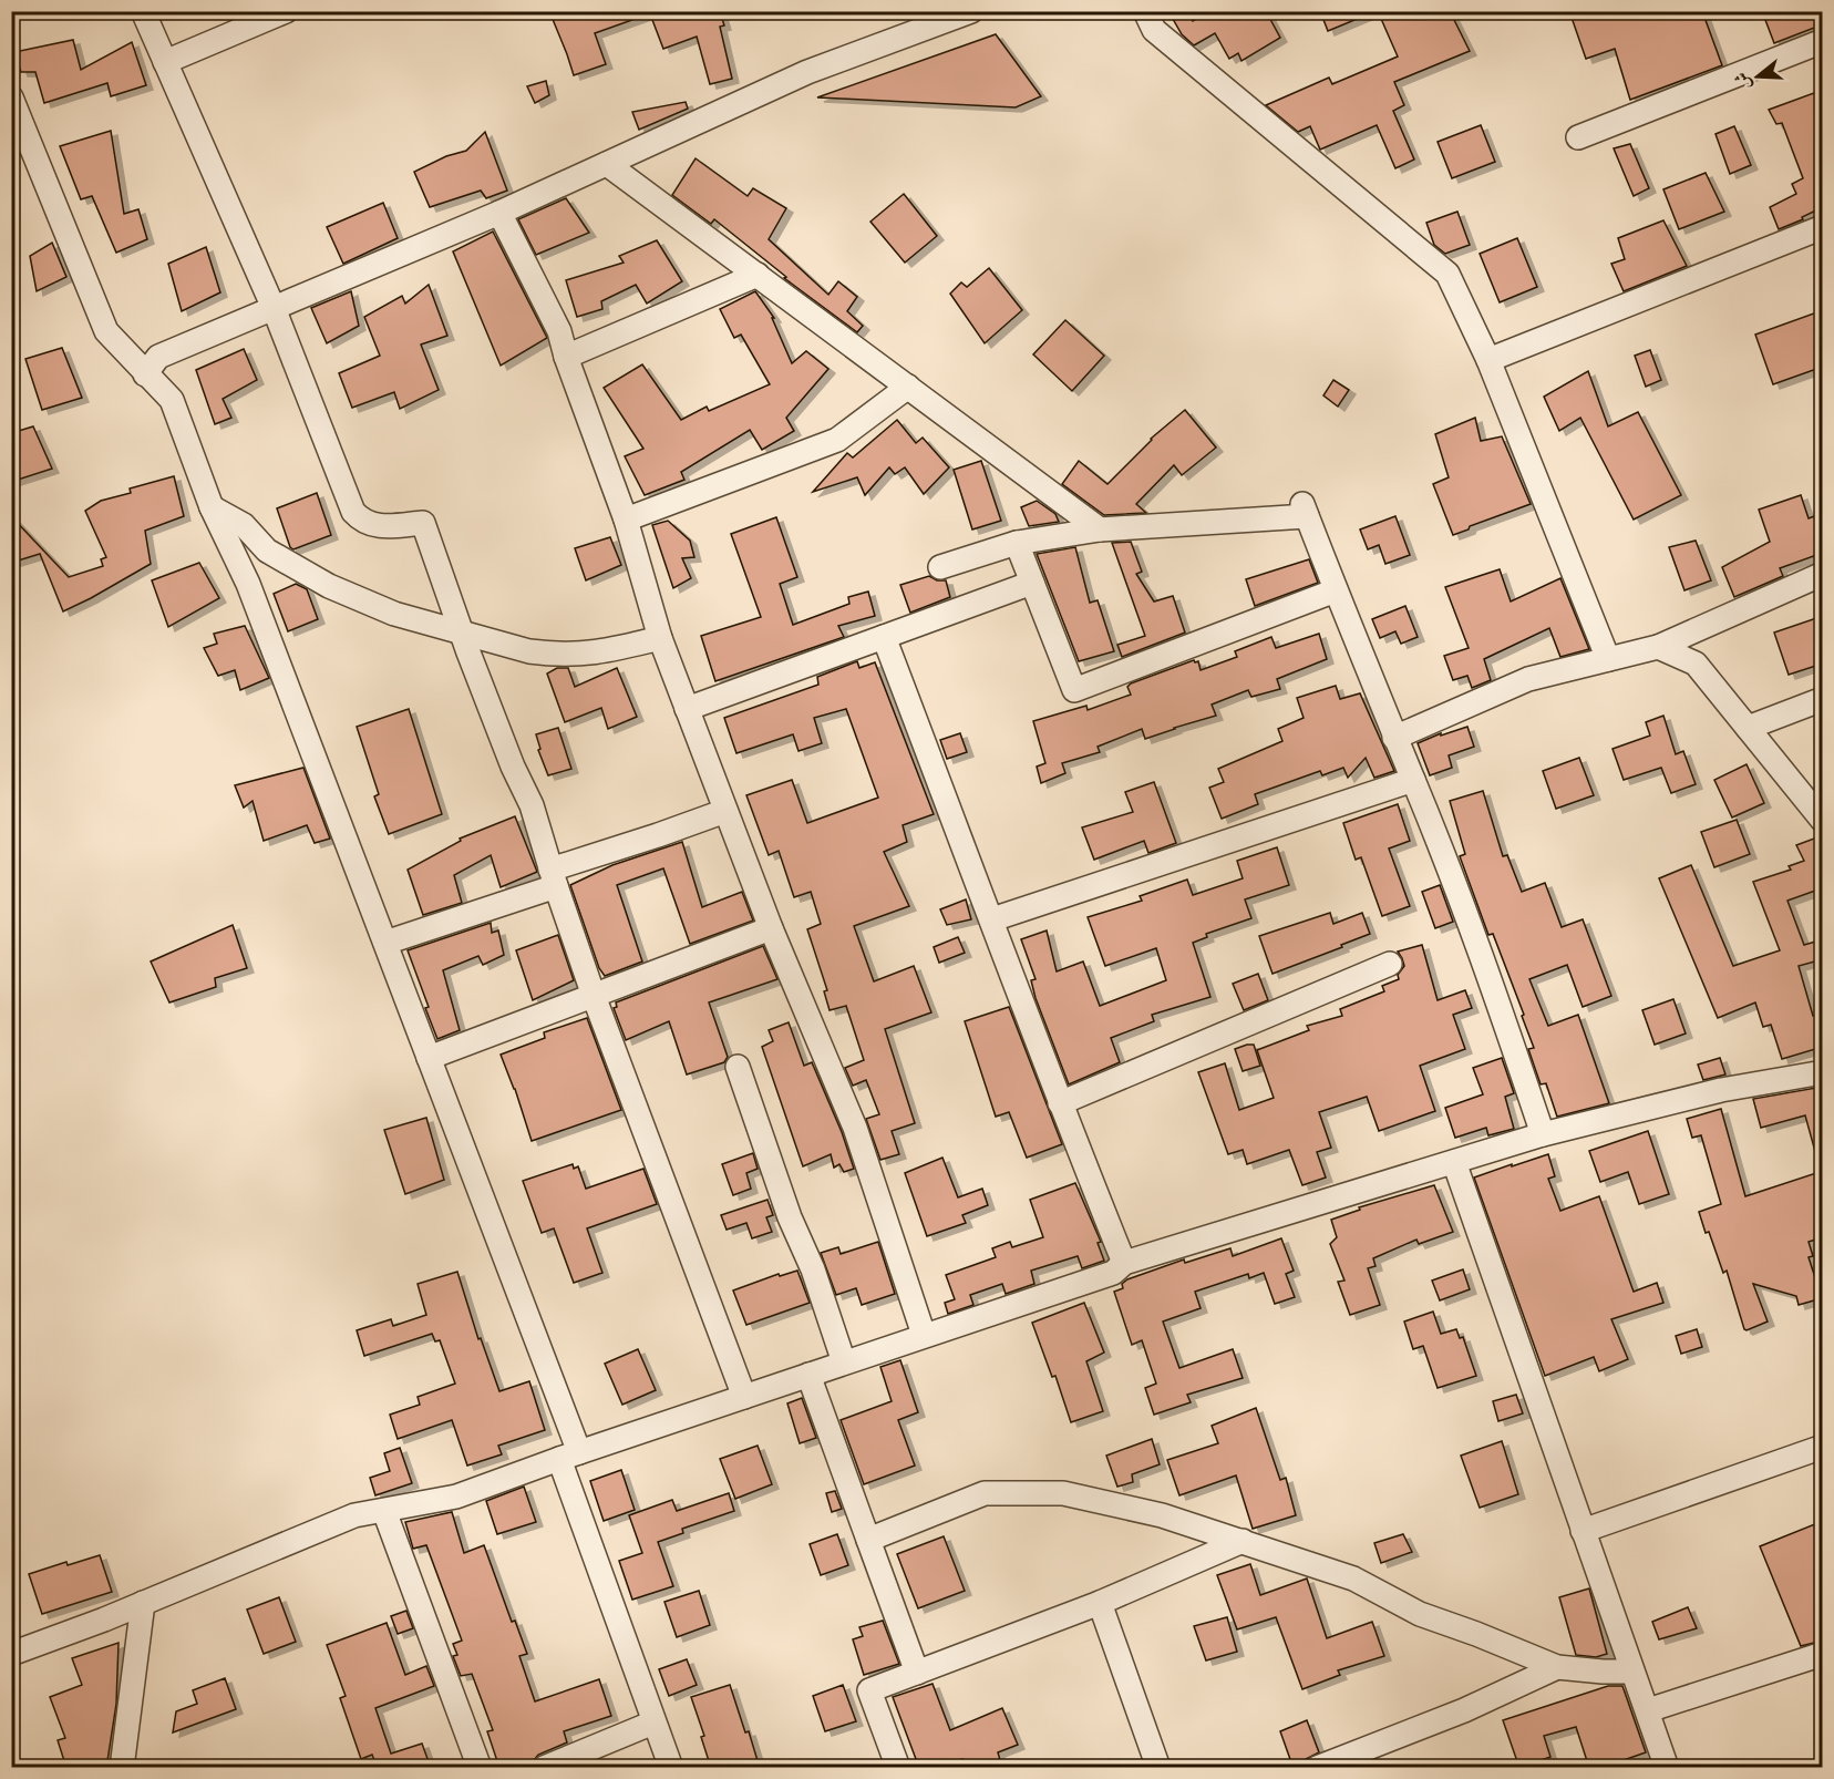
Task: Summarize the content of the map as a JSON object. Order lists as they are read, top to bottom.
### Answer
{
  "north": "left"
}
